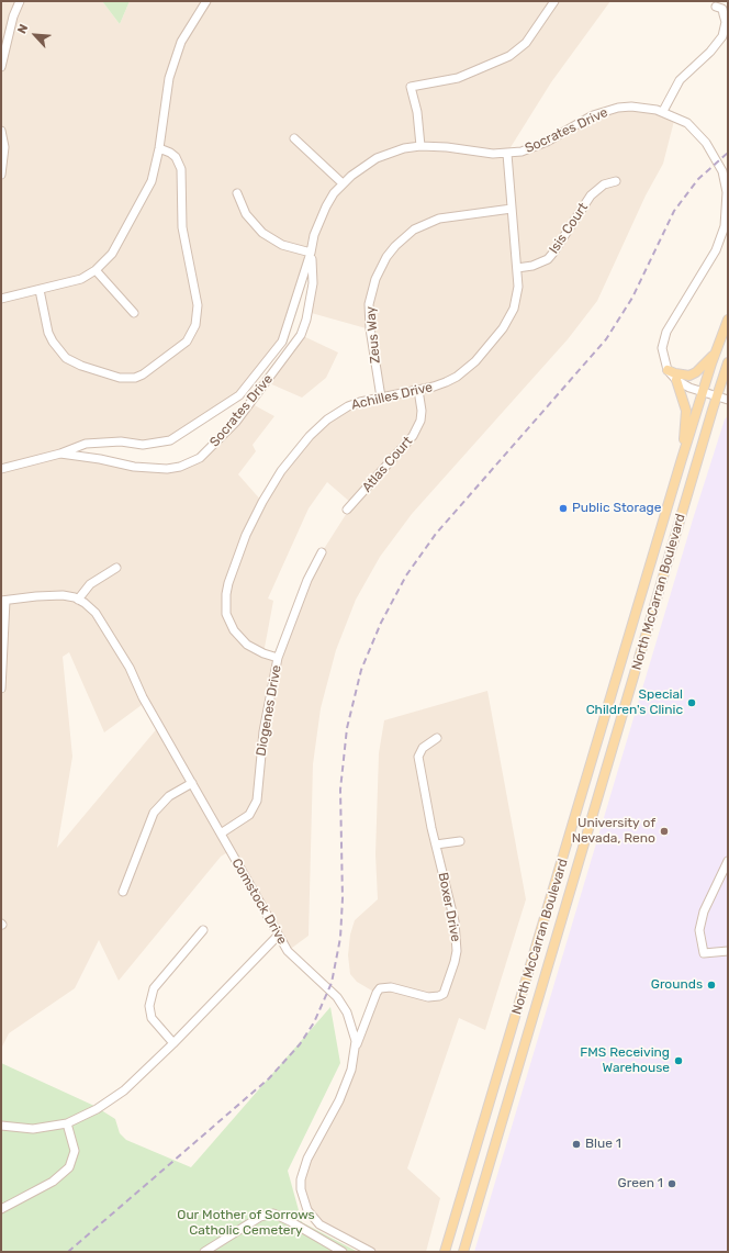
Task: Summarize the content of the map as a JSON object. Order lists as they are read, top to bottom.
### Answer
{
  "streets": {
    "main road": ["North McCarran Boulevard"],
    "street": [
      "Socrates Drive",
      "Isis Court",
      "Zeus Way",
      "Achilles Drive",
      "Atlas Court",
      "Diogenes Drive",
      "Comstock Drive",
      "Boxer Drive"
    ]
  },
  "crossings": [
    ["Socrates Drive", "Achilles Drive"],
    ["Socrates Drive", "North McCarran Boulevard"],
    ["Isis Court", "Achilles Drive"],
    ["Zeus Way", "Achilles Drive"],
    ["Achilles Drive", "Atlas Court"],
    ["Achilles Drive", "Diogenes Drive"],
    ["Diogenes Drive", "Comstock Drive"],
    ["Comstock Drive", "Boxer Drive"]
  ],
  "parks": ["Our Mother of Sorrows Catholic Cemetery"],
  "places": [
    "Public Storage",
    "Special Children's Clinic",
    "University of Nevada, Reno",
    "Grounds",
    "FMS Receiving Warehouse",
    "Blue 1",
    "Green 1"
  ],
  "north": "top left"
}
